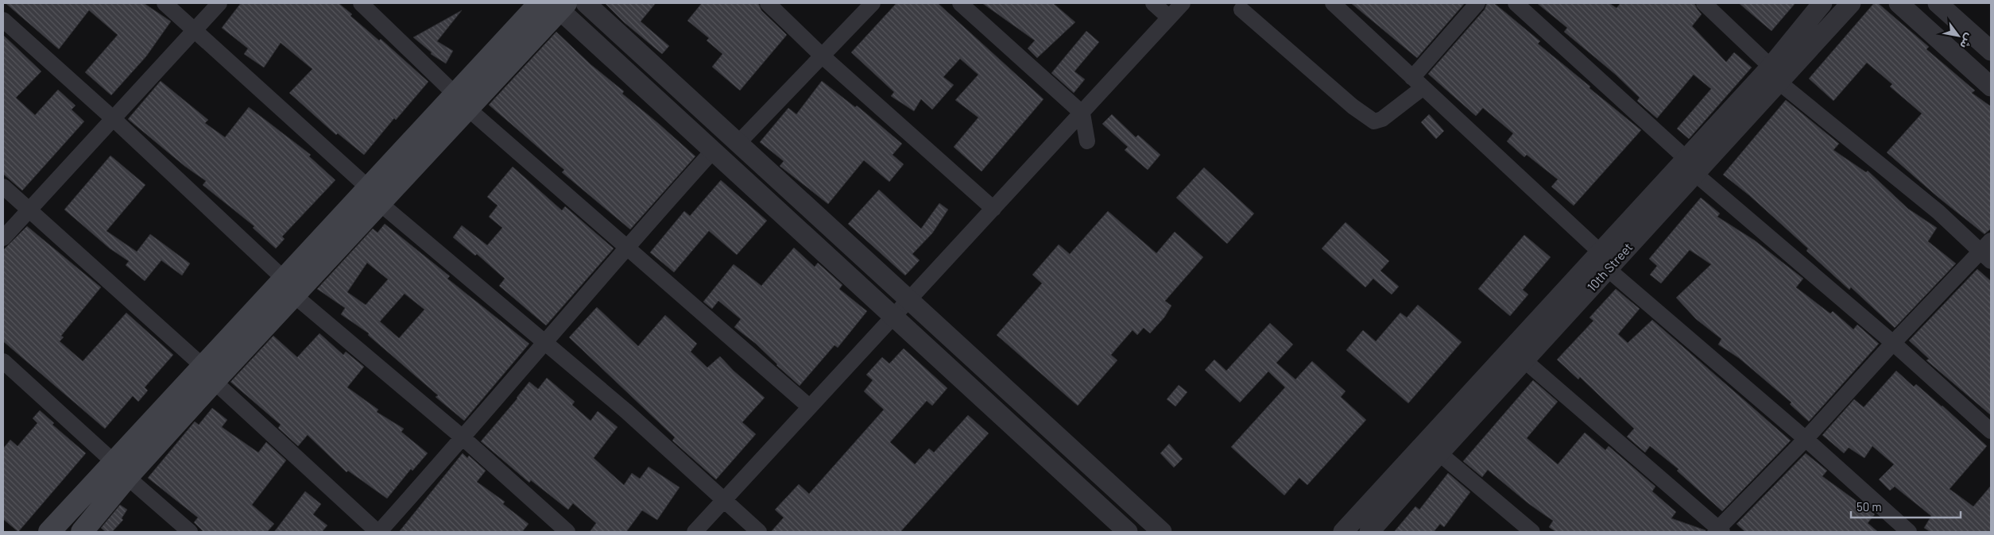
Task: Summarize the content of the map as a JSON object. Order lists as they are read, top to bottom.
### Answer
{
  "streets": {
    "street": ["10th Street"]
  },
  "scale_bar": "50 m",
  "north": "bottom right"
}
